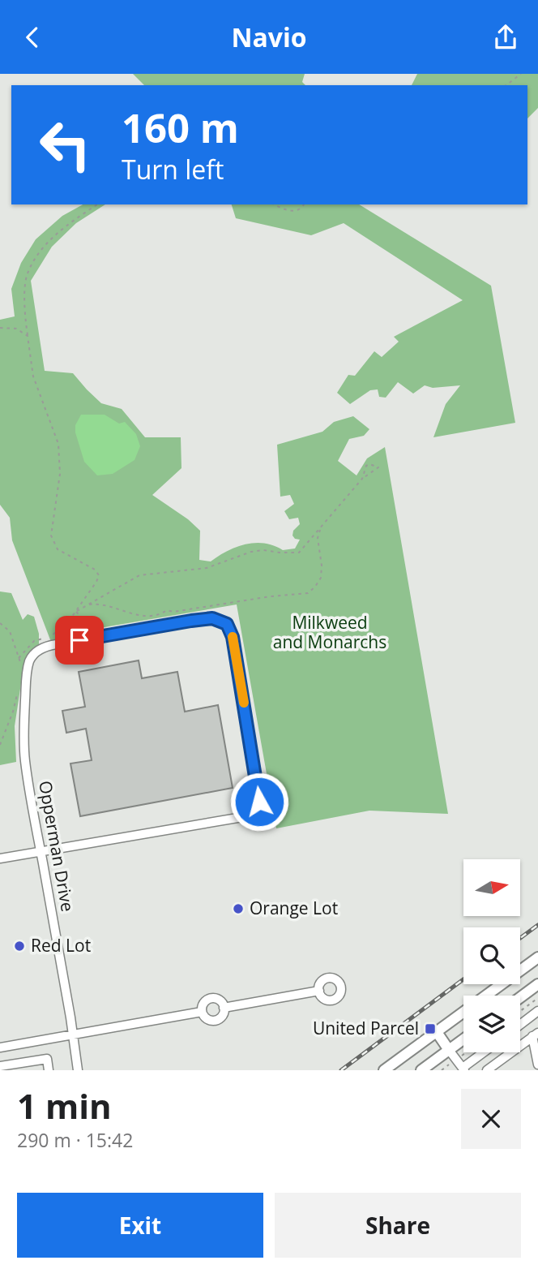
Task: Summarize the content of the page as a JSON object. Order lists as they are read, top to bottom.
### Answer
{
  "streets": {
    "street": ["Opperman Drive"]
  },
  "parks": ["Milkweed and Monarchs"],
  "places": {
    "other": ["Orange Lot", "Red Lot"],
    "transit": ["United Parcel"]
  },
  "north": "right",
  "page": {
    "header": "Navio",
    "turn": ["160 m", "Turn left"],
    "heading": ["1 min", "290 m · 15:42"],
    "buttons": ["Exit", "Share"]
  }
}
